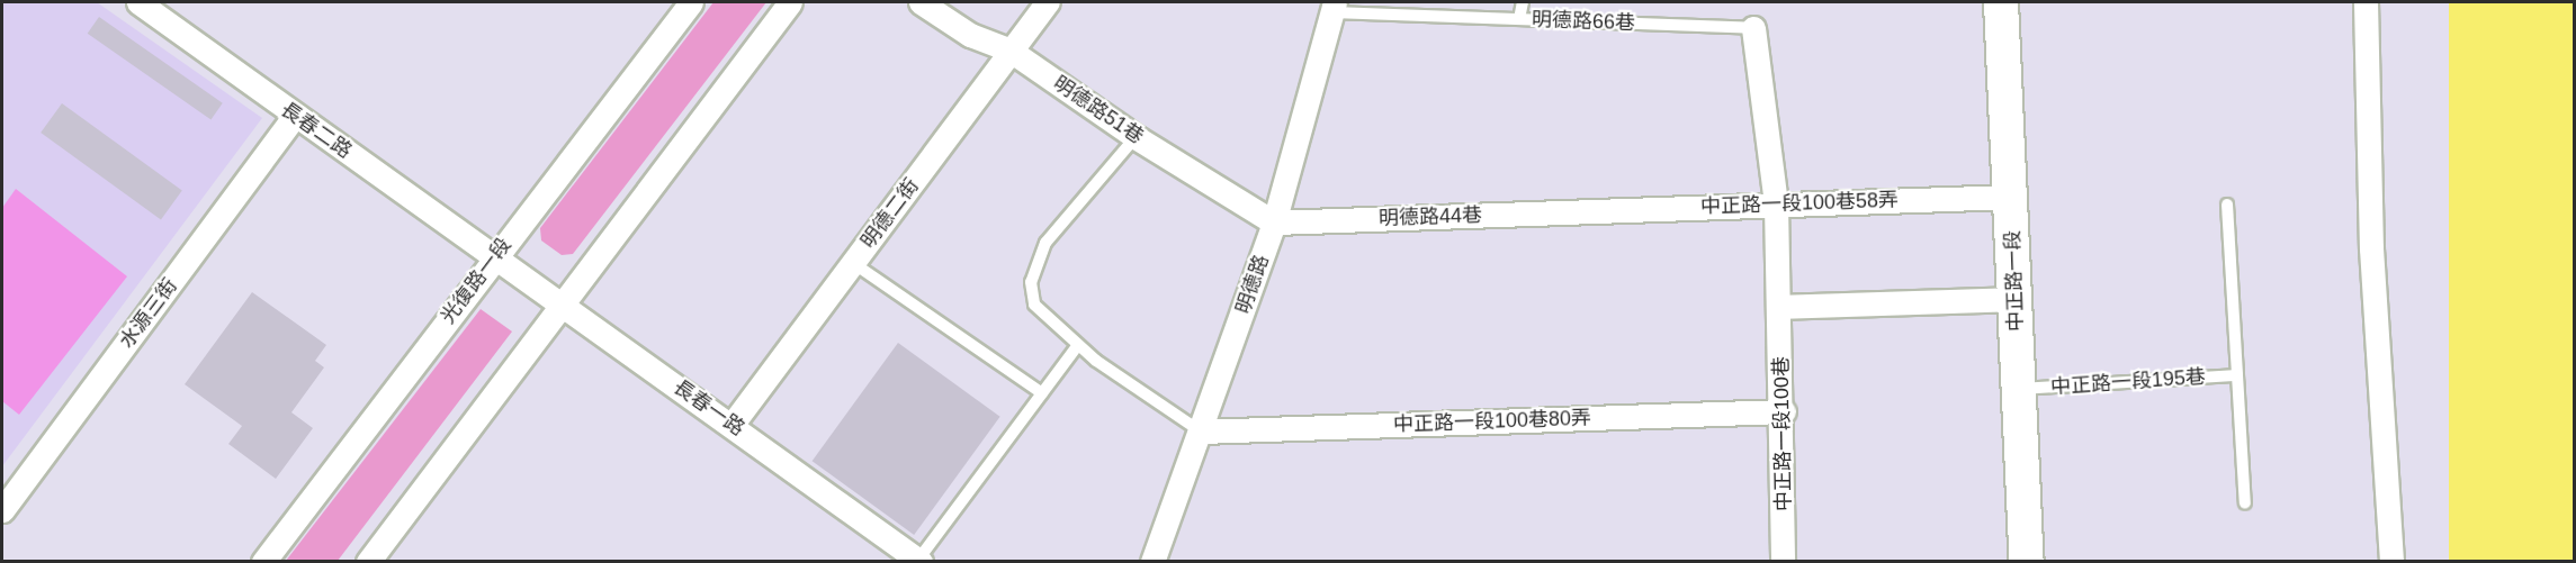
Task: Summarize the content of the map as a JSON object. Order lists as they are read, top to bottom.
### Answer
{
  "streets": {
    "main road": ["中正路一段"],
    "street": [
      "明德路51巷",
      "長春二路",
      "中正路一段100巷58弄",
      "明德二街",
      "明德路44巷",
      "光復路一段",
      "明德路",
      "水源三街",
      "長春一路",
      "中正路一段100巷80弄",
      "中正路一段100巷"
    ],
    "lane": ["明德路66巷", "中正路一段195巷"]
  },
  "crossings": [
    ["明德路66巷", "明德路"],
    ["明德路66巷", "中正路一段100巷"],
    ["明德路51巷", "明德二街"],
    ["明德路51巷", "明德路44巷"],
    ["明德路51巷", "明德路"],
    ["長春二路", "光復路一段"],
    ["長春二路", "水源三街"],
    ["長春二路", "長春一路"],
    ["中正路一段100巷58弄", "明德路44巷"],
    ["中正路一段100巷58弄", "中正路一段"],
    ["中正路一段100巷58弄", "中正路一段100巷"],
    ["明德二街", "長春一路"],
    ["明德路44巷", "明德路"],
    ["光復路一段", "長春一路"],
    ["中正路一段", "中正路一段195巷"],
    ["明德路", "中正路一段100巷80弄"],
    ["中正路一段100巷80弄", "中正路一段100巷"]
  ]
}
